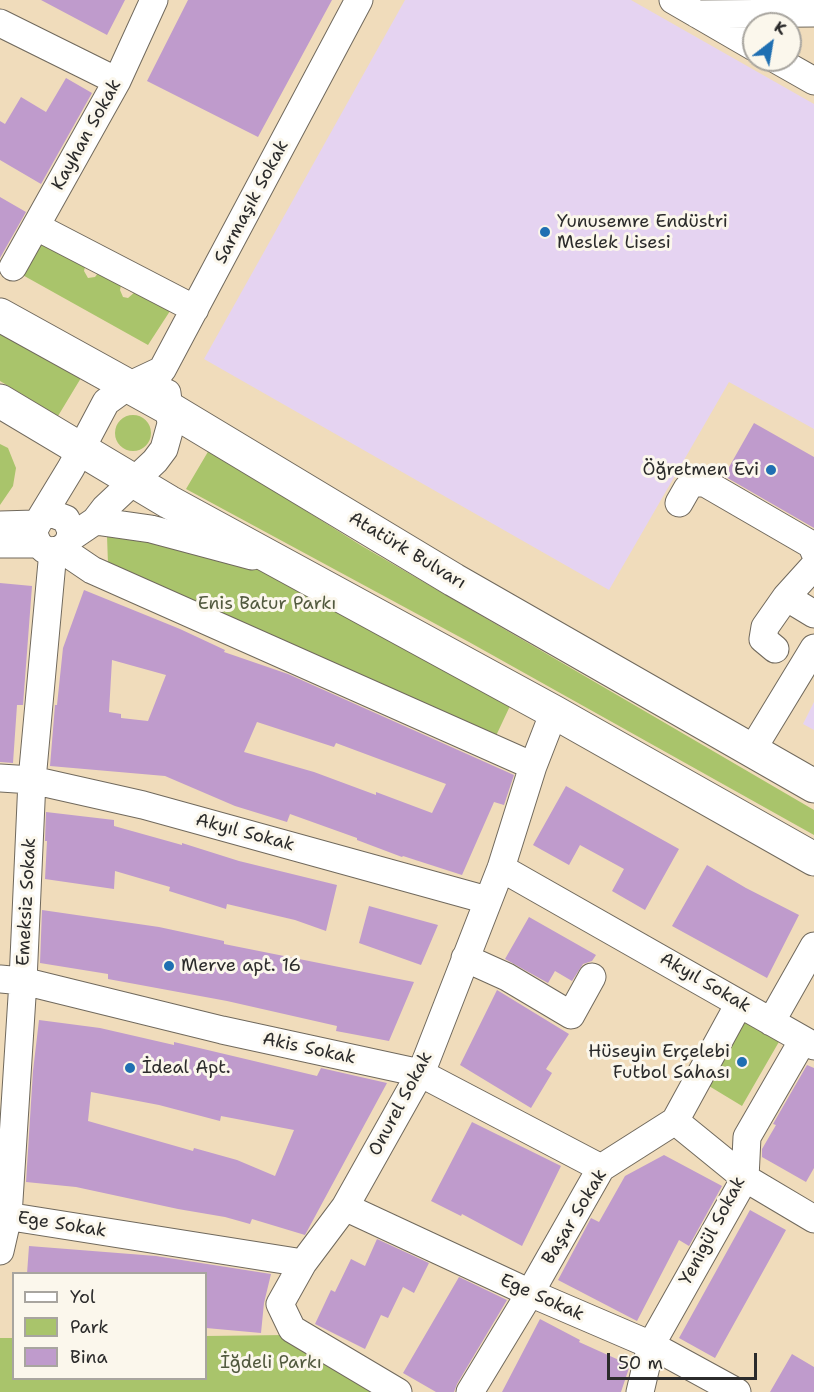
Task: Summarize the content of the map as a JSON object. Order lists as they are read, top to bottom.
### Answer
{
  "streets": {
    "main road": ["Atatürk Bulvarı"],
    "street": [
      "Kayhan Sokak",
      "Sarmaşık Sokak",
      "Akyıl Sokak",
      "Emeksiz Sokak",
      "Akis Sokak",
      "Onurel Sokak",
      "Başar Sokak",
      "Ege Sokak",
      "Yenigül Sokak"
    ]
  },
  "crossings": [
    ["Akyıl Sokak", "Emeksiz Sokak"],
    ["Akyıl Sokak", "Onurel Sokak"],
    ["Akyıl Sokak", "Başar Sokak"],
    ["Akyıl Sokak", "Yenigül Sokak"],
    ["Emeksiz Sokak", "Akis Sokak"],
    ["Emeksiz Sokak", "Ege Sokak"],
    ["Akis Sokak", "Onurel Sokak"],
    ["Akis Sokak", "Başar Sokak"],
    ["Onurel Sokak", "Ege Sokak"],
    ["Başar Sokak", "Ege Sokak"],
    ["Ege Sokak", "Yenigül Sokak"]
  ],
  "parks": ["Enis Batur Parkı", "İğdeli Parkı"],
  "places": [
    "Yunusemre Endüstri Meslek Lisesi",
    "Öğretmen Evi",
    "Merve apt. 16",
    "Hüseyin Erçelebi Futbol Sahası",
    "İdeal Apt."
  ],
  "legend": ["Yol", "Park", "Bina"],
  "scale_bar": "50 m",
  "north": "top right"
}
